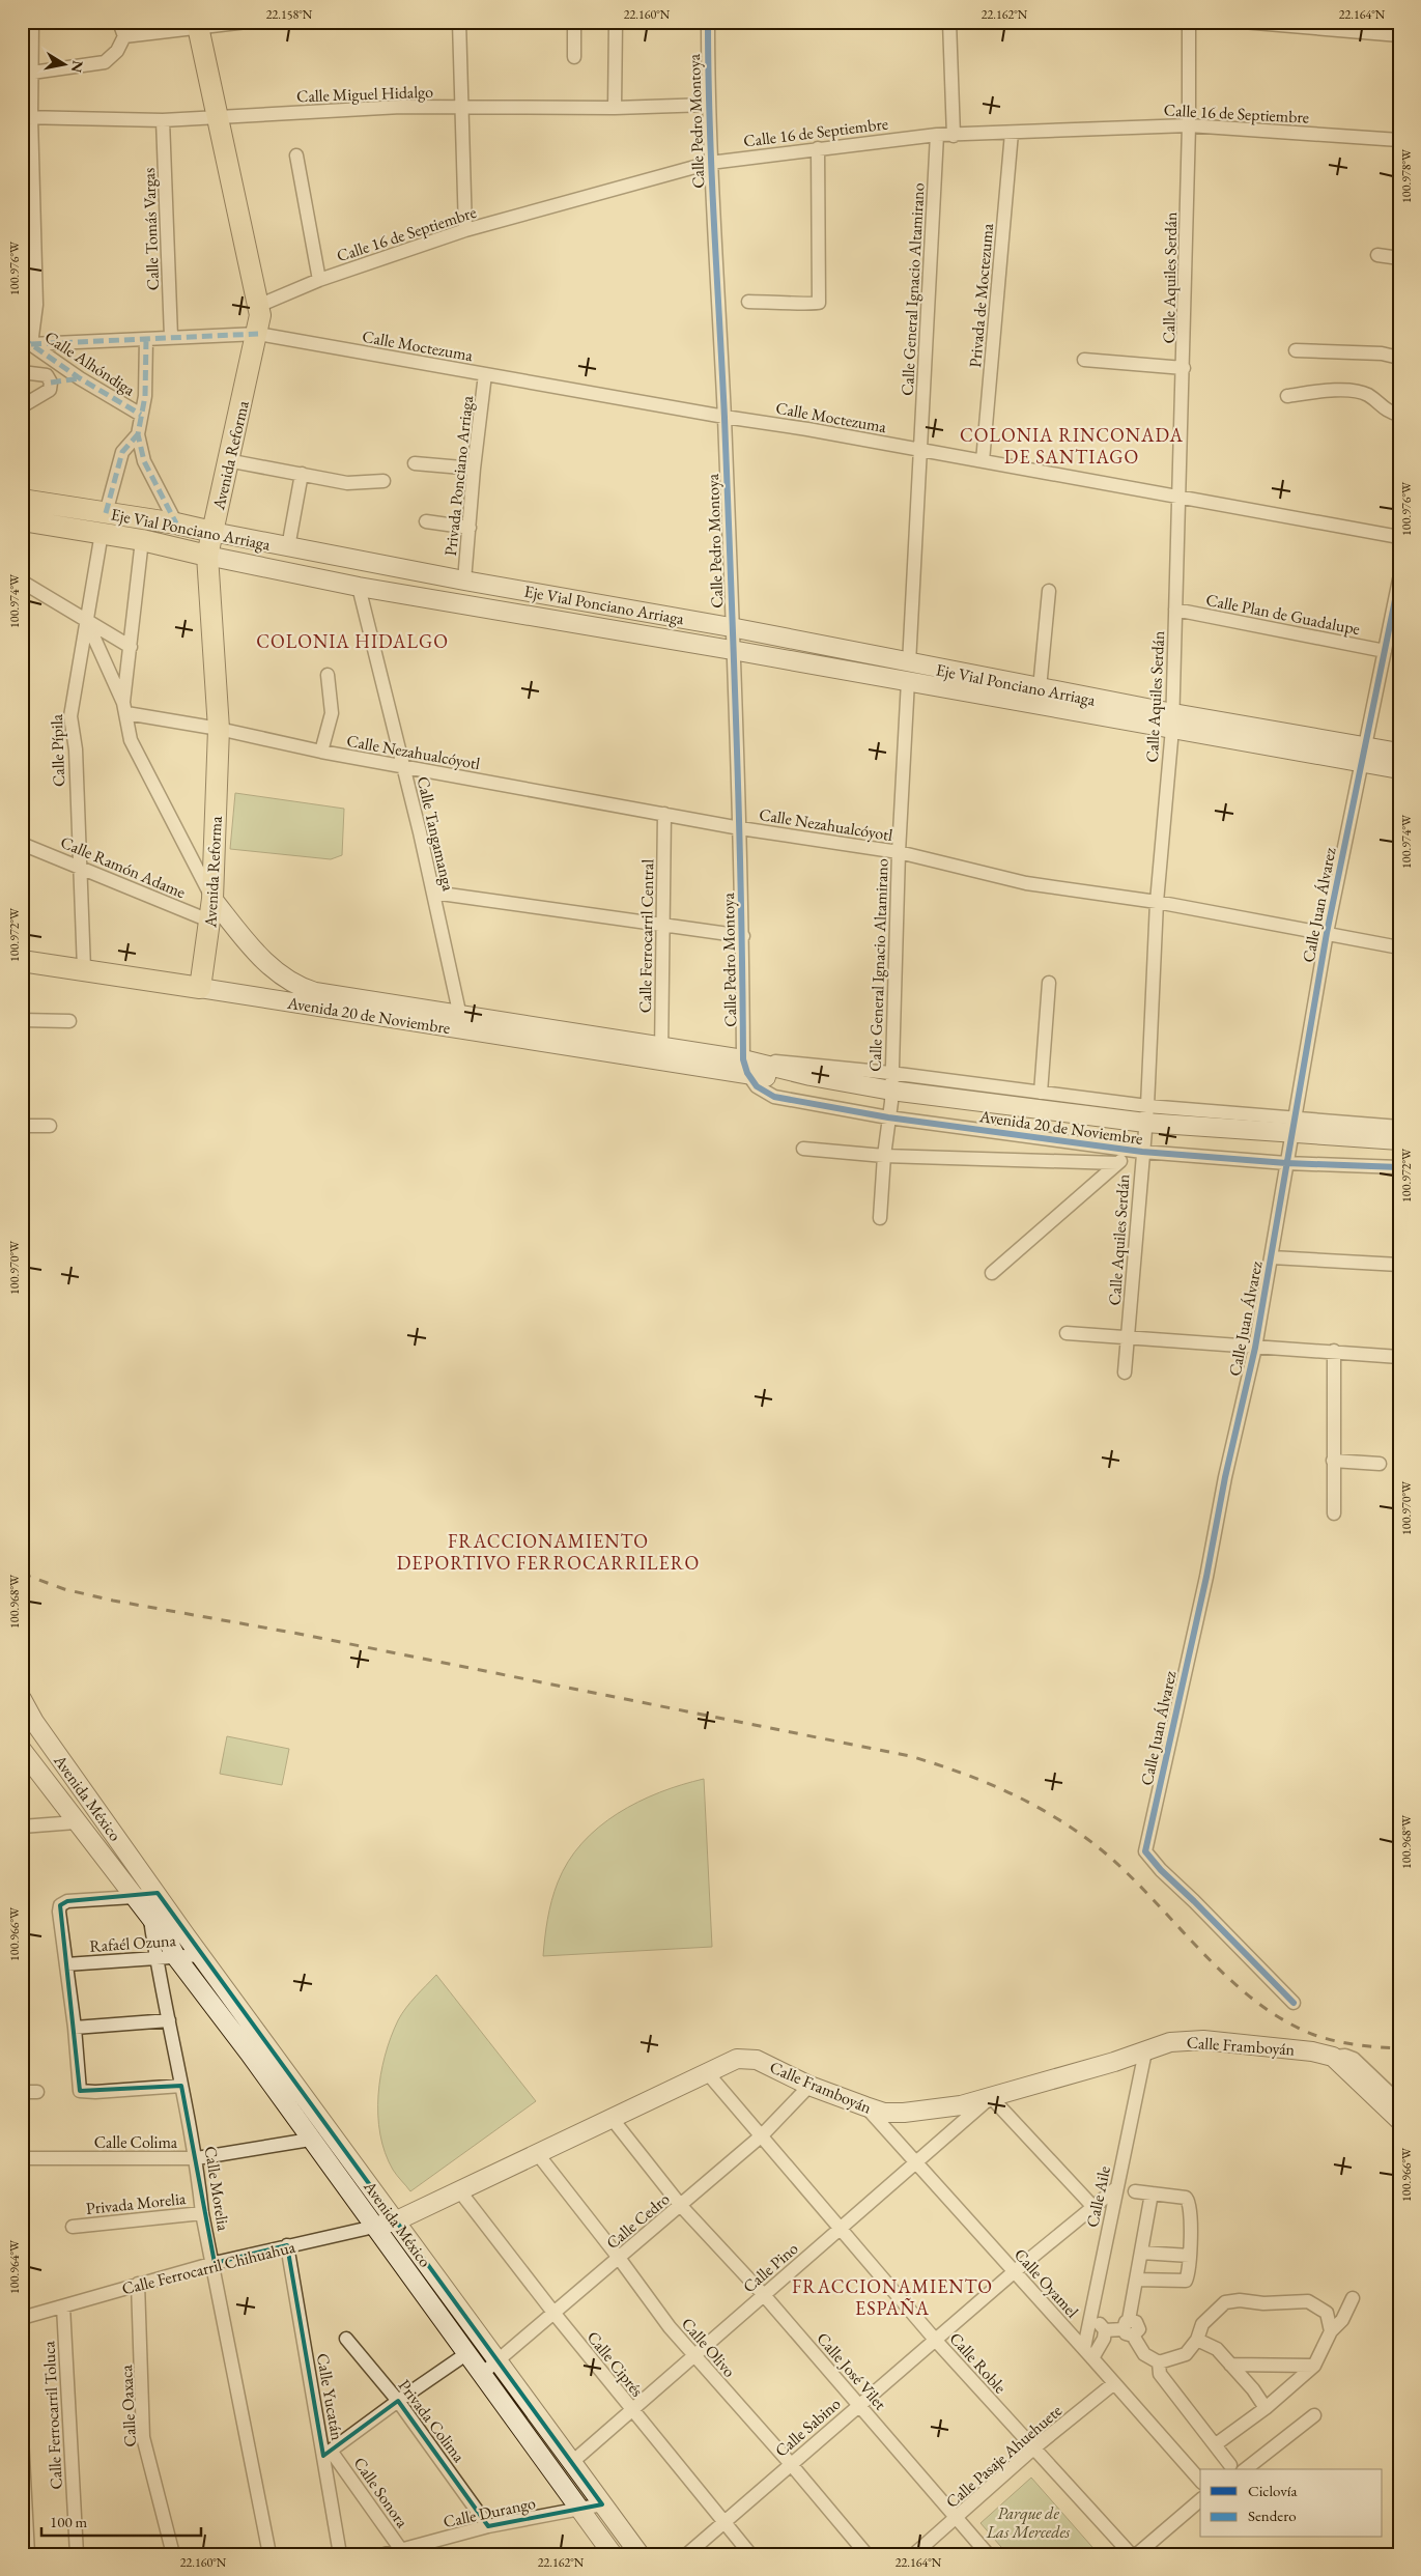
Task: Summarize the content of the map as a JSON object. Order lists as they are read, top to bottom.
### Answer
{
  "streets": {
    "main road": [
      "Avenida Reforma",
      "Eje Vial Ponciano Arriaga",
      "Avenida 20 de Noviembre",
      "Avenida México",
      "Calle Framboyán",
      "Calle Ferrocarril Chihuahua"
    ],
    "street": [
      "Calle Miguel Hidalgo",
      "Calle 16 de Septiembre",
      "Calle Pedro Montoya",
      "Calle Tomás Vargas",
      "Calle Aquiles Serdán",
      "Calle General Ignacio Altamirano",
      "Privada de Moctezuma",
      "Calle Moctezuma",
      "Calle Alhóndiga",
      "Privada Ponciano Arriaga",
      "Calle Plan de Guadalupe",
      "Calle Pípila",
      "Calle Nezahualcóyotl",
      "Calle Tangamanga",
      "Calle Ramón Adame",
      "Calle Juan Álvarez",
      "Calle Ferrocarril Central",
      "Rafaél Ozuna",
      "Calle Colima",
      "Calle Morelia",
      "Calle Aile",
      "Privada Morelia",
      "Calle Cedro",
      "Calle Pino",
      "Calle Oyamel",
      "Calle Olivo",
      "Calle Roble",
      "Calle Ciprés",
      "Calle José Vilet",
      "Calle Yucatán",
      "Calle Oaxaca",
      "Calle Ferrocarril Toluca",
      "Privada Colima",
      "Calle Sabino",
      "Calle Pasaje Ahuehuete",
      "Calle Sonora",
      "Calle Durango"
    ]
  },
  "crossings": [
    ["Calle Miguel Hidalgo", "Calle Pedro Montoya"],
    ["Calle Miguel Hidalgo", "Calle Tomás Vargas"],
    ["Calle Miguel Hidalgo", "Avenida Reforma"],
    ["Calle 16 de Septiembre", "Calle Pedro Montoya"],
    ["Calle 16 de Septiembre", "Calle Aquiles Serdán"],
    ["Calle 16 de Septiembre", "Calle General Ignacio Altamirano"],
    ["Calle 16 de Septiembre", "Privada de Moctezuma"],
    ["Calle 16 de Septiembre", "Avenida Reforma"],
    ["Calle Pedro Montoya", "Calle Moctezuma"],
    ["Calle Pedro Montoya", "Eje Vial Ponciano Arriaga"],
    ["Calle Pedro Montoya", "Calle Nezahualcóyotl"],
    ["Calle Pedro Montoya", "Avenida 20 de Noviembre"],
    ["Calle Aquiles Serdán", "Calle Moctezuma"],
    ["Calle Aquiles Serdán", "Eje Vial Ponciano Arriaga"],
    ["Calle Aquiles Serdán", "Calle Plan de Guadalupe"],
    ["Calle Aquiles Serdán", "Calle Nezahualcóyotl"],
    ["Calle Aquiles Serdán", "Avenida 20 de Noviembre"],
    ["Calle General Ignacio Altamirano", "Calle Moctezuma"],
    ["Calle General Ignacio Altamirano", "Eje Vial Ponciano Arriaga"],
    ["Calle General Ignacio Altamirano", "Calle Nezahualcóyotl"],
    ["Calle General Ignacio Altamirano", "Avenida 20 de Noviembre"],
    ["Privada de Moctezuma", "Calle Moctezuma"],
    ["Calle Moctezuma", "Avenida Reforma"],
    ["Calle Moctezuma", "Privada Ponciano Arriaga"],
    ["Avenida Reforma", "Eje Vial Ponciano Arriaga"],
    ["Avenida Reforma", "Calle Nezahualcóyotl"],
    ["Avenida Reforma", "Calle Ramón Adame"],
    ["Avenida Reforma", "Avenida 20 de Noviembre"],
    ["Privada Ponciano Arriaga", "Eje Vial Ponciano Arriaga"],
    ["Eje Vial Ponciano Arriaga", "Calle Pípila"],
    ["Eje Vial Ponciano Arriaga", "Calle Tangamanga"],
    ["Eje Vial Ponciano Arriaga", "Calle Juan Álvarez"],
    ["Calle Plan de Guadalupe", "Calle Juan Álvarez"],
    ["Calle Pípila", "Calle Ramón Adame"],
    ["Calle Pípila", "Avenida 20 de Noviembre"],
    ["Calle Nezahualcóyotl", "Calle Tangamanga"],
    ["Calle Nezahualcóyotl", "Calle Juan Álvarez"],
    ["Calle Nezahualcóyotl", "Calle Ferrocarril Central"],
    ["Calle Tangamanga", "Avenida 20 de Noviembre"],
    ["Calle Juan Álvarez", "Avenida 20 de Noviembre"],
    ["Calle Ferrocarril Central", "Avenida 20 de Noviembre"],
    ["Avenida México", "Rafaél Ozuna"],
    ["Avenida México", "Calle Framboyán"],
    ["Avenida México", "Calle Colima"],
    ["Avenida México", "Calle Morelia"],
    ["Avenida México", "Calle Cedro"],
    ["Avenida México", "Calle Ferrocarril Chihuahua"],
    ["Avenida México", "Calle Pino"],
    ["Avenida México", "Calle Durango"],
    ["Rafaél Ozuna", "Calle Morelia"],
    ["Calle Framboyán", "Calle Aile"],
    ["Calle Framboyán", "Calle Cedro"],
    ["Calle Framboyán", "Calle Ferrocarril Chihuahua"],
    ["Calle Framboyán", "Calle Pino"],
    ["Calle Framboyán", "Calle Oyamel"],
    ["Calle Framboyán", "Calle Olivo"],
    ["Calle Framboyán", "Calle Roble"],
    ["Calle Framboyán", "Calle Ciprés"],
    ["Calle Framboyán", "Calle José Vilet"],
    ["Calle Colima", "Calle Morelia"],
    ["Calle Morelia", "Privada Morelia"],
    ["Calle Morelia", "Calle Ferrocarril Chihuahua"],
    ["Calle Aile", "Calle Oyamel"],
    ["Calle Aile", "Calle Sabino"],
    ["Calle Cedro", "Calle Olivo"],
    ["Calle Cedro", "Calle Roble"],
    ["Calle Cedro", "Calle Ciprés"],
    ["Calle Cedro", "Calle José Vilet"],
    ["Calle Ferrocarril Chihuahua", "Calle Yucatán"],
    ["Calle Ferrocarril Chihuahua", "Calle Oaxaca"],
    ["Calle Ferrocarril Chihuahua", "Calle Ferrocarril Toluca"],
    ["Calle Pino", "Calle Oyamel"],
    ["Calle Pino", "Calle Olivo"],
    ["Calle Pino", "Calle Roble"],
    ["Calle Pino", "Calle Ciprés"],
    ["Calle Pino", "Calle José Vilet"],
    ["Calle Oyamel", "Calle Sabino"],
    ["Calle Oyamel", "Calle Pasaje Ahuehuete"],
    ["Calle Olivo", "Calle Sabino"],
    ["Calle Roble", "Calle Sabino"],
    ["Calle Roble", "Calle Pasaje Ahuehuete"],
    ["Calle Ciprés", "Calle Sabino"],
    ["Calle José Vilet", "Calle Sabino"],
    ["Calle José Vilet", "Calle Pasaje Ahuehuete"],
    ["Calle Yucatán", "Calle Sonora"],
    ["Privada Colima", "Calle Durango"],
    ["Calle Sonora", "Calle Durango"]
  ],
  "districts": [
    "COLONIA RINCONADA DE SANTIAGO",
    "COLONIA HIDALGO",
    "FRACCIONAMIENTO DEPORTIVO FERROCARRILERO",
    "FRACCIONAMIENTO ESPAÑA"
  ],
  "parks": ["Parque de Las Mercedes"],
  "legend": ["Ciclovía", "Sendero"],
  "scale_bar": "100 m",
  "north": "right",
  "coordinates": [
    "22.158°N",
    "22.160°N",
    "22.162°N",
    "22.164°N",
    "100.978°W",
    "100.976°W",
    "100.974°W",
    "100.972°W",
    "100.970°W",
    "100.968°W",
    "100.966°W",
    "100.964°W"
  ]
}
